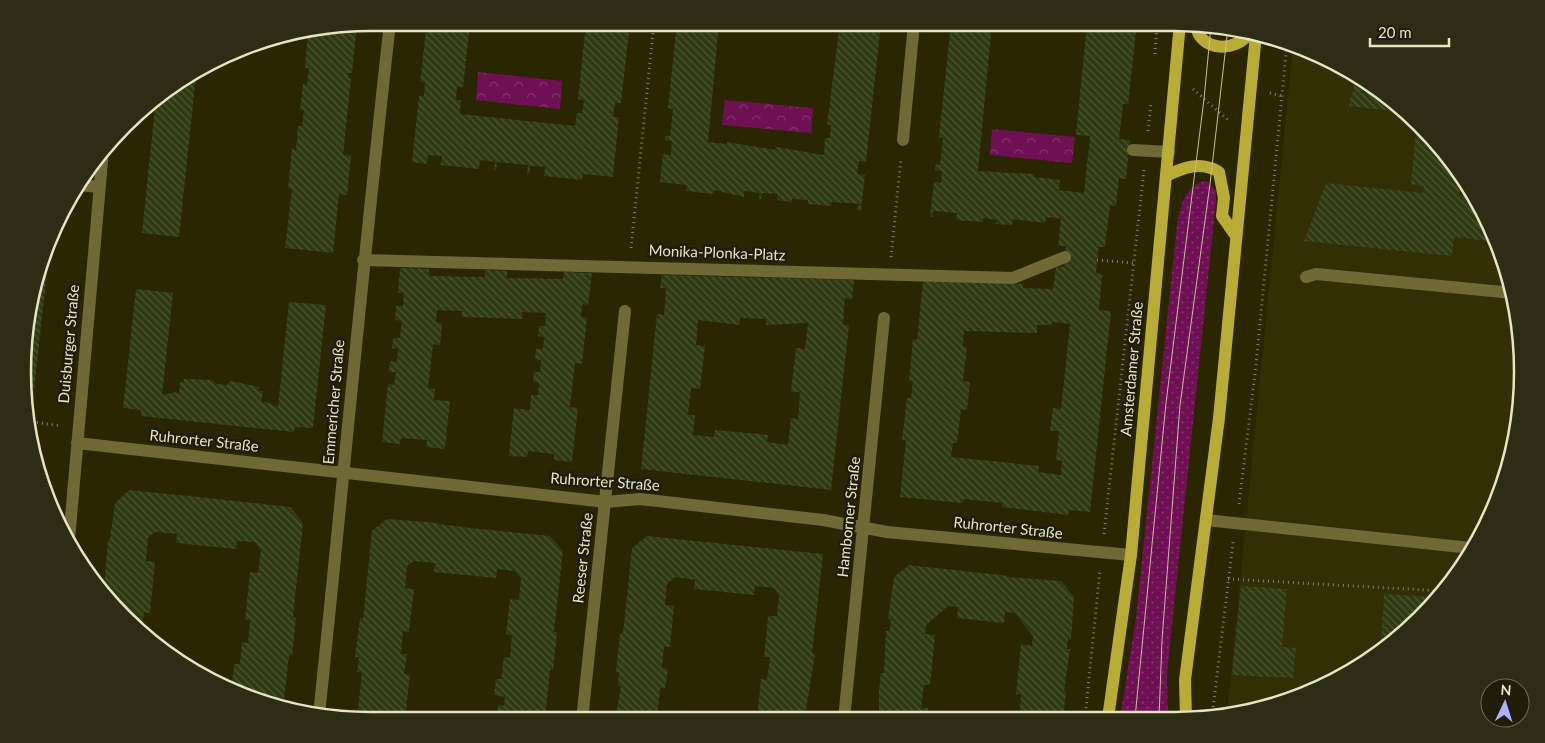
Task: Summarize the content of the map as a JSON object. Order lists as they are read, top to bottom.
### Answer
{
  "streets": {
    "main road": ["Amsterdamer Straße"],
    "street": [
      "Monika-Plonka-Platz",
      "Duisburger Straße",
      "Emmericher Straße",
      "Ruhrorter Straße",
      "Hamborner Straße",
      "Reeser Straße"
    ]
  },
  "crossings": [
    ["Monika-Plonka-Platz", "Emmericher Straße"],
    ["Duisburger Straße", "Ruhrorter Straße"],
    ["Amsterdamer Straße", "Ruhrorter Straße"],
    ["Emmericher Straße", "Ruhrorter Straße"],
    ["Ruhrorter Straße", "Hamborner Straße"],
    ["Ruhrorter Straße", "Reeser Straße"]
  ],
  "scale_bar": "20 m",
  "north": "top"
}
